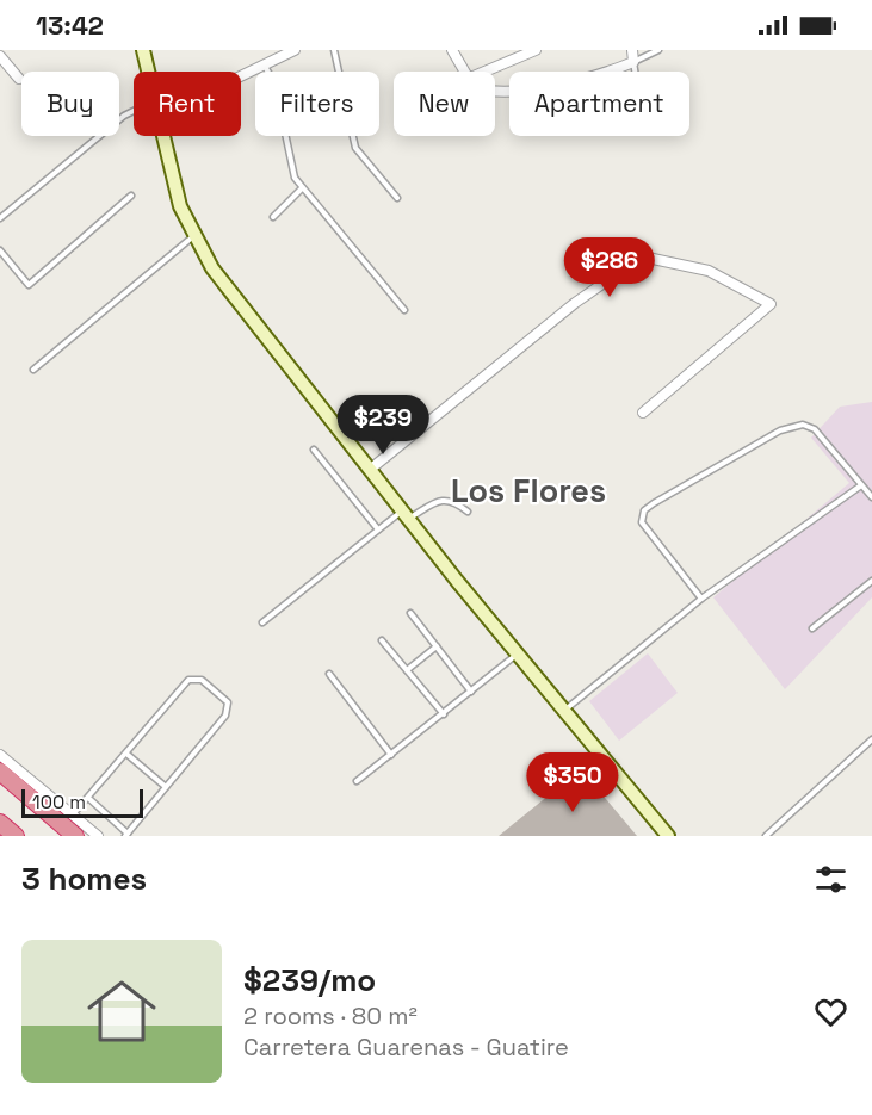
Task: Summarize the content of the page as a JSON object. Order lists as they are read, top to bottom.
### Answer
{
  "districts": ["Los Flores"],
  "scale_bar": "100 m",
  "page": {
    "status": "13:42",
    "chip": [
      "Buy",
      "Rent",
      "Filters",
      "New",
      "Apartment"
    ],
    "price": ["$286", "$239", "$350"],
    "scale": "100 m",
    "heading": "3 homes",
    "list": [
      {
        "name": "$239/mo",
        "note": "2 rooms · 80 m² · Carretera Guarenas - Guatire"
      }
    ]
  }
}
